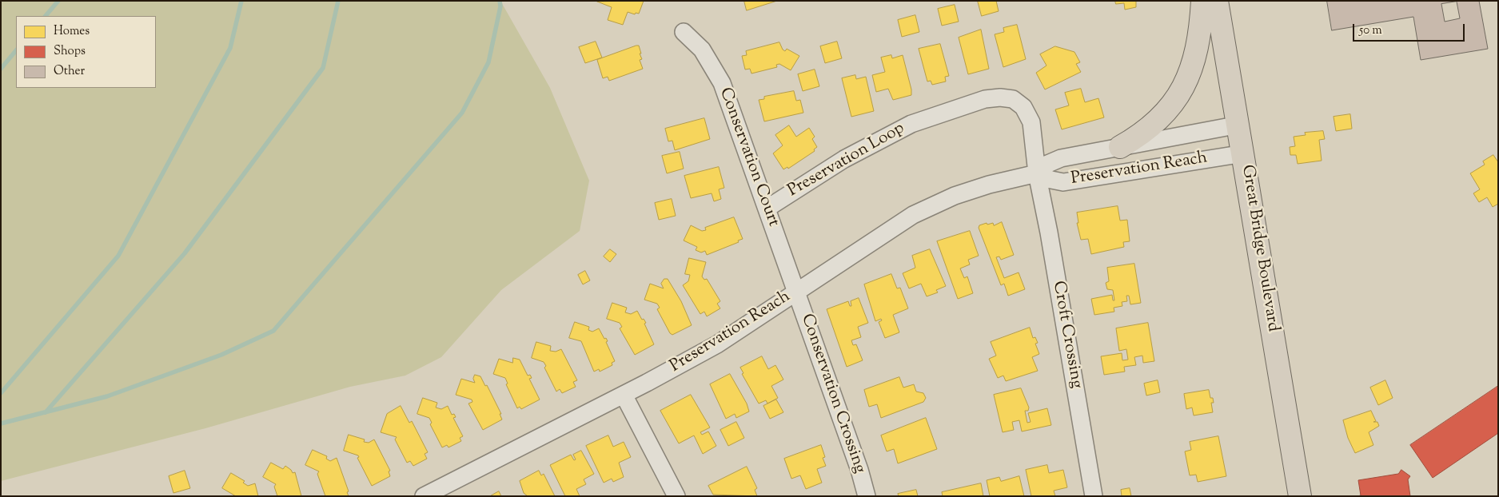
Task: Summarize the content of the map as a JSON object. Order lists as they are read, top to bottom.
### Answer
{
  "streets": {
    "main road": ["Great Bridge Boulevard"],
    "street": [
      "Conservation Court",
      "Preservation Loop",
      "Preservation Reach",
      "Croft Crossing",
      "Conservation Crossing"
    ]
  },
  "crossings": [
    ["Conservation Court", "Preservation Loop"],
    ["Conservation Court", "Preservation Reach"],
    ["Conservation Court", "Conservation Crossing"],
    ["Preservation Loop", "Preservation Reach"],
    ["Preservation Loop", "Croft Crossing"],
    ["Preservation Reach", "Great Bridge Boulevard"],
    ["Preservation Reach", "Croft Crossing"],
    ["Preservation Reach", "Conservation Crossing"]
  ],
  "legend": ["Homes", "Shops", "Other"],
  "scale_bar": "50 m"
}
